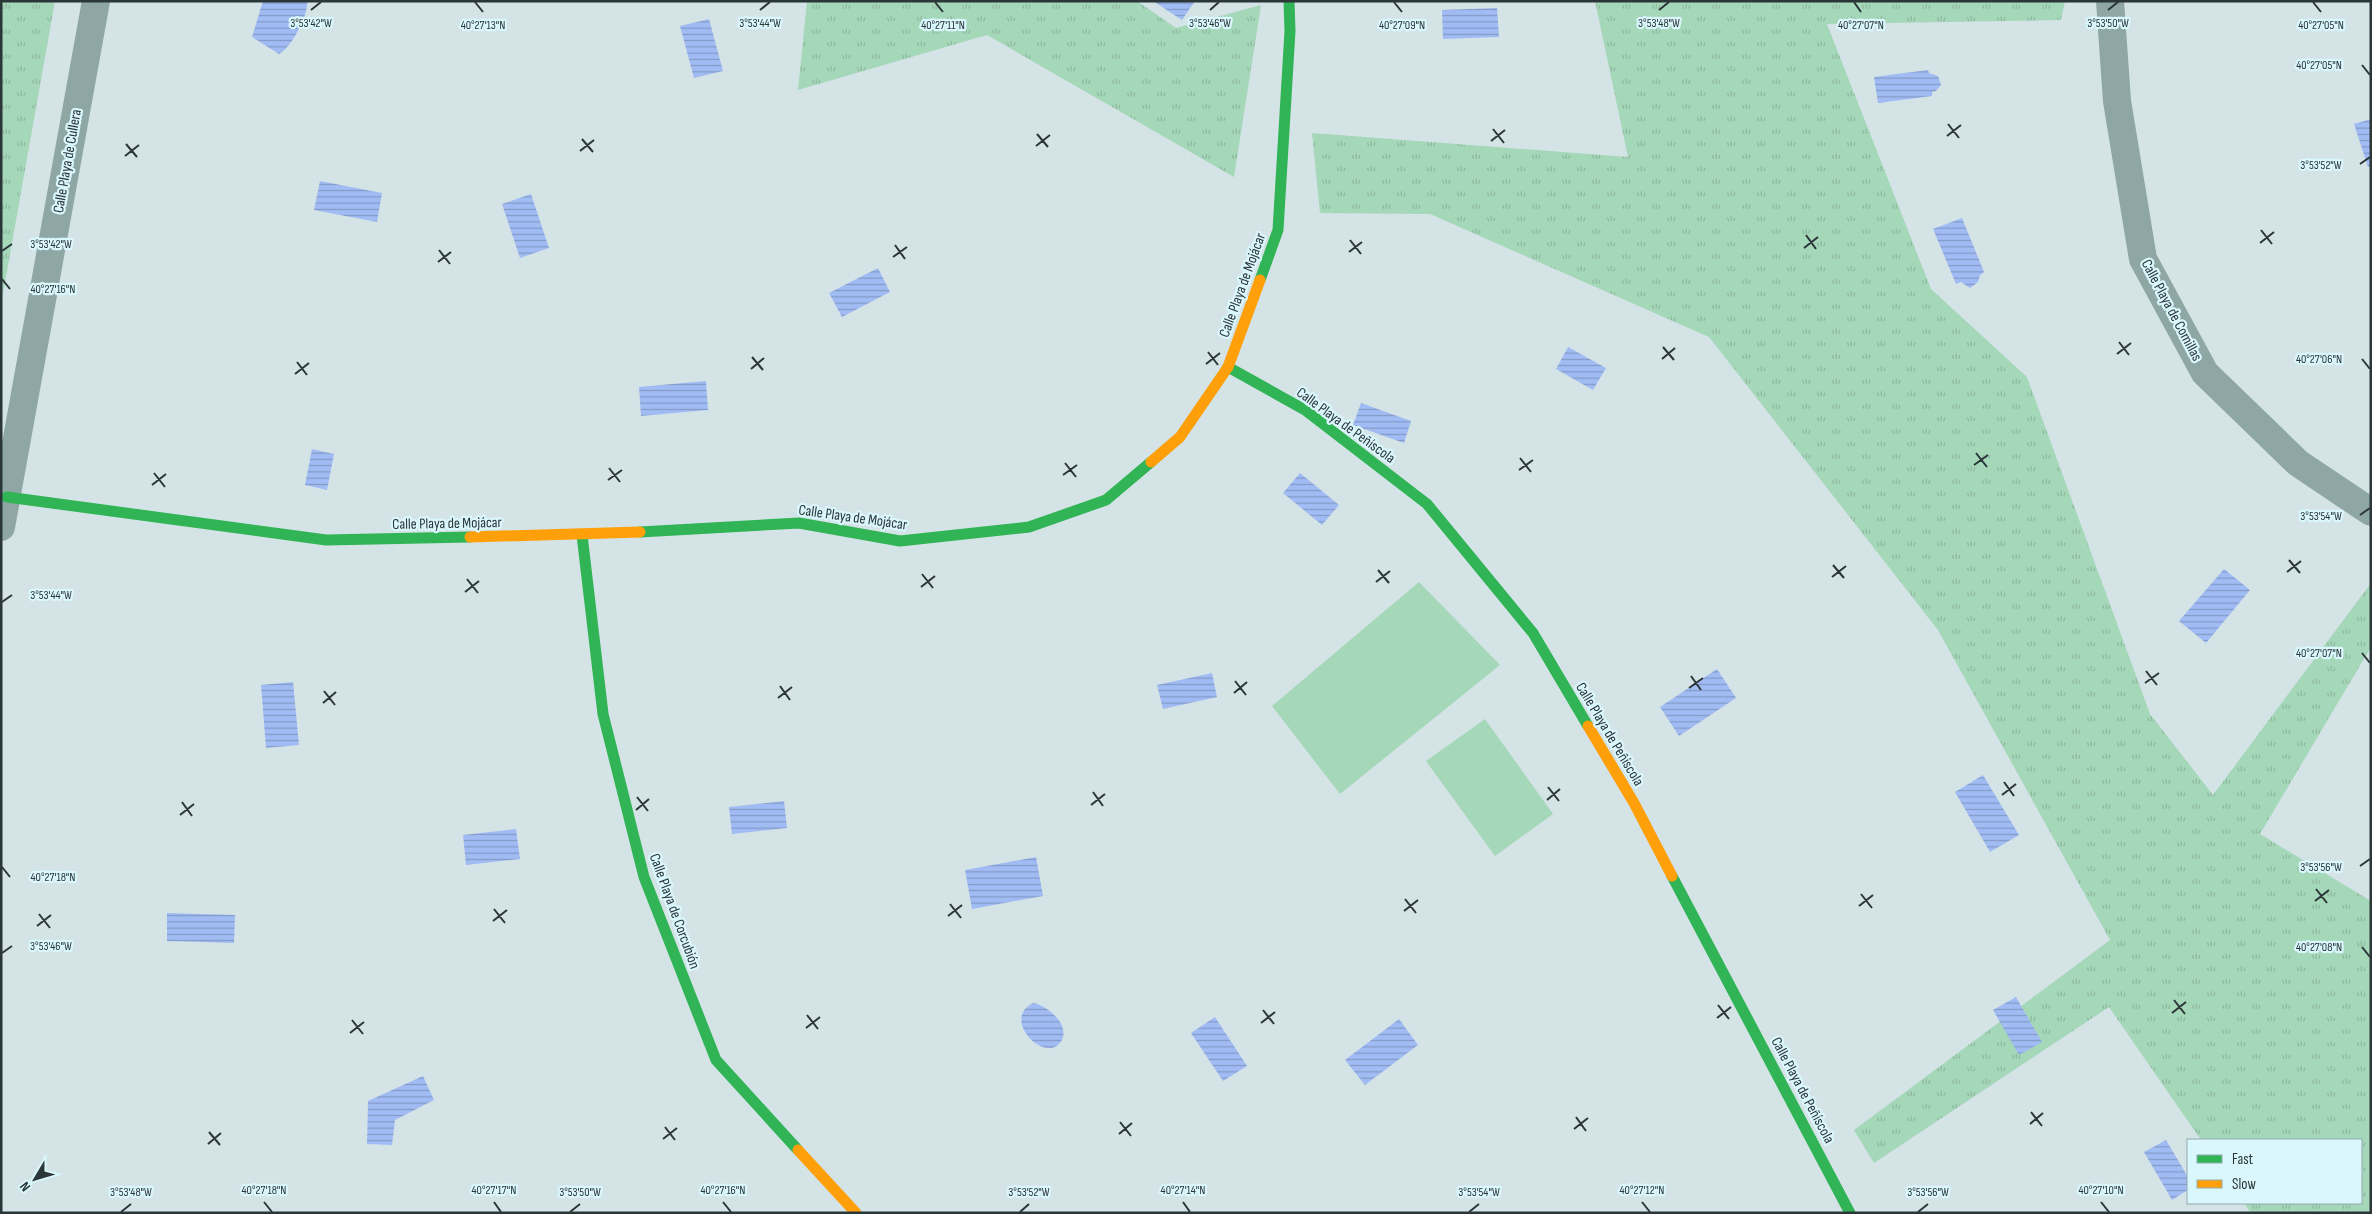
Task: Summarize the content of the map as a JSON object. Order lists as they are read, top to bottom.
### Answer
{
  "streets": {
    "street": [
      "Calle Playa de Cullera",
      "Calle Playa de Mojácar",
      "Calle Playa de Comillas",
      "Calle Playa de Peñíscola",
      "Calle Playa de Corcubión"
    ]
  },
  "crossings": [
    ["Calle Playa de Cullera", "Calle Playa de Mojácar"],
    ["Calle Playa de Mojácar", "Calle Playa de Peñíscola"],
    ["Calle Playa de Mojácar", "Calle Playa de Corcubión"]
  ],
  "legend": ["Fast", "Slow"],
  "north": "bottom left",
  "coordinates": [
    "3°53'42\"W",
    "3°53'44\"W",
    "3°53'48\"W",
    "3°53'50\"W",
    "3°53'46\"W",
    "40°27'05\"N",
    "40°27'13\"N",
    "40°27'11\"N",
    "40°27'09\"N",
    "40°27'07\"N",
    "3°53'52\"W",
    "40°27'16\"N",
    "40°27'06\"N",
    "3°53'54\"W",
    "3°53'56\"W",
    "40°27'18\"N",
    "40°27'08\"N",
    "40°27'17\"N",
    "40°27'14\"N",
    "40°27'12\"N",
    "40°27'10\"N"
  ]
}
